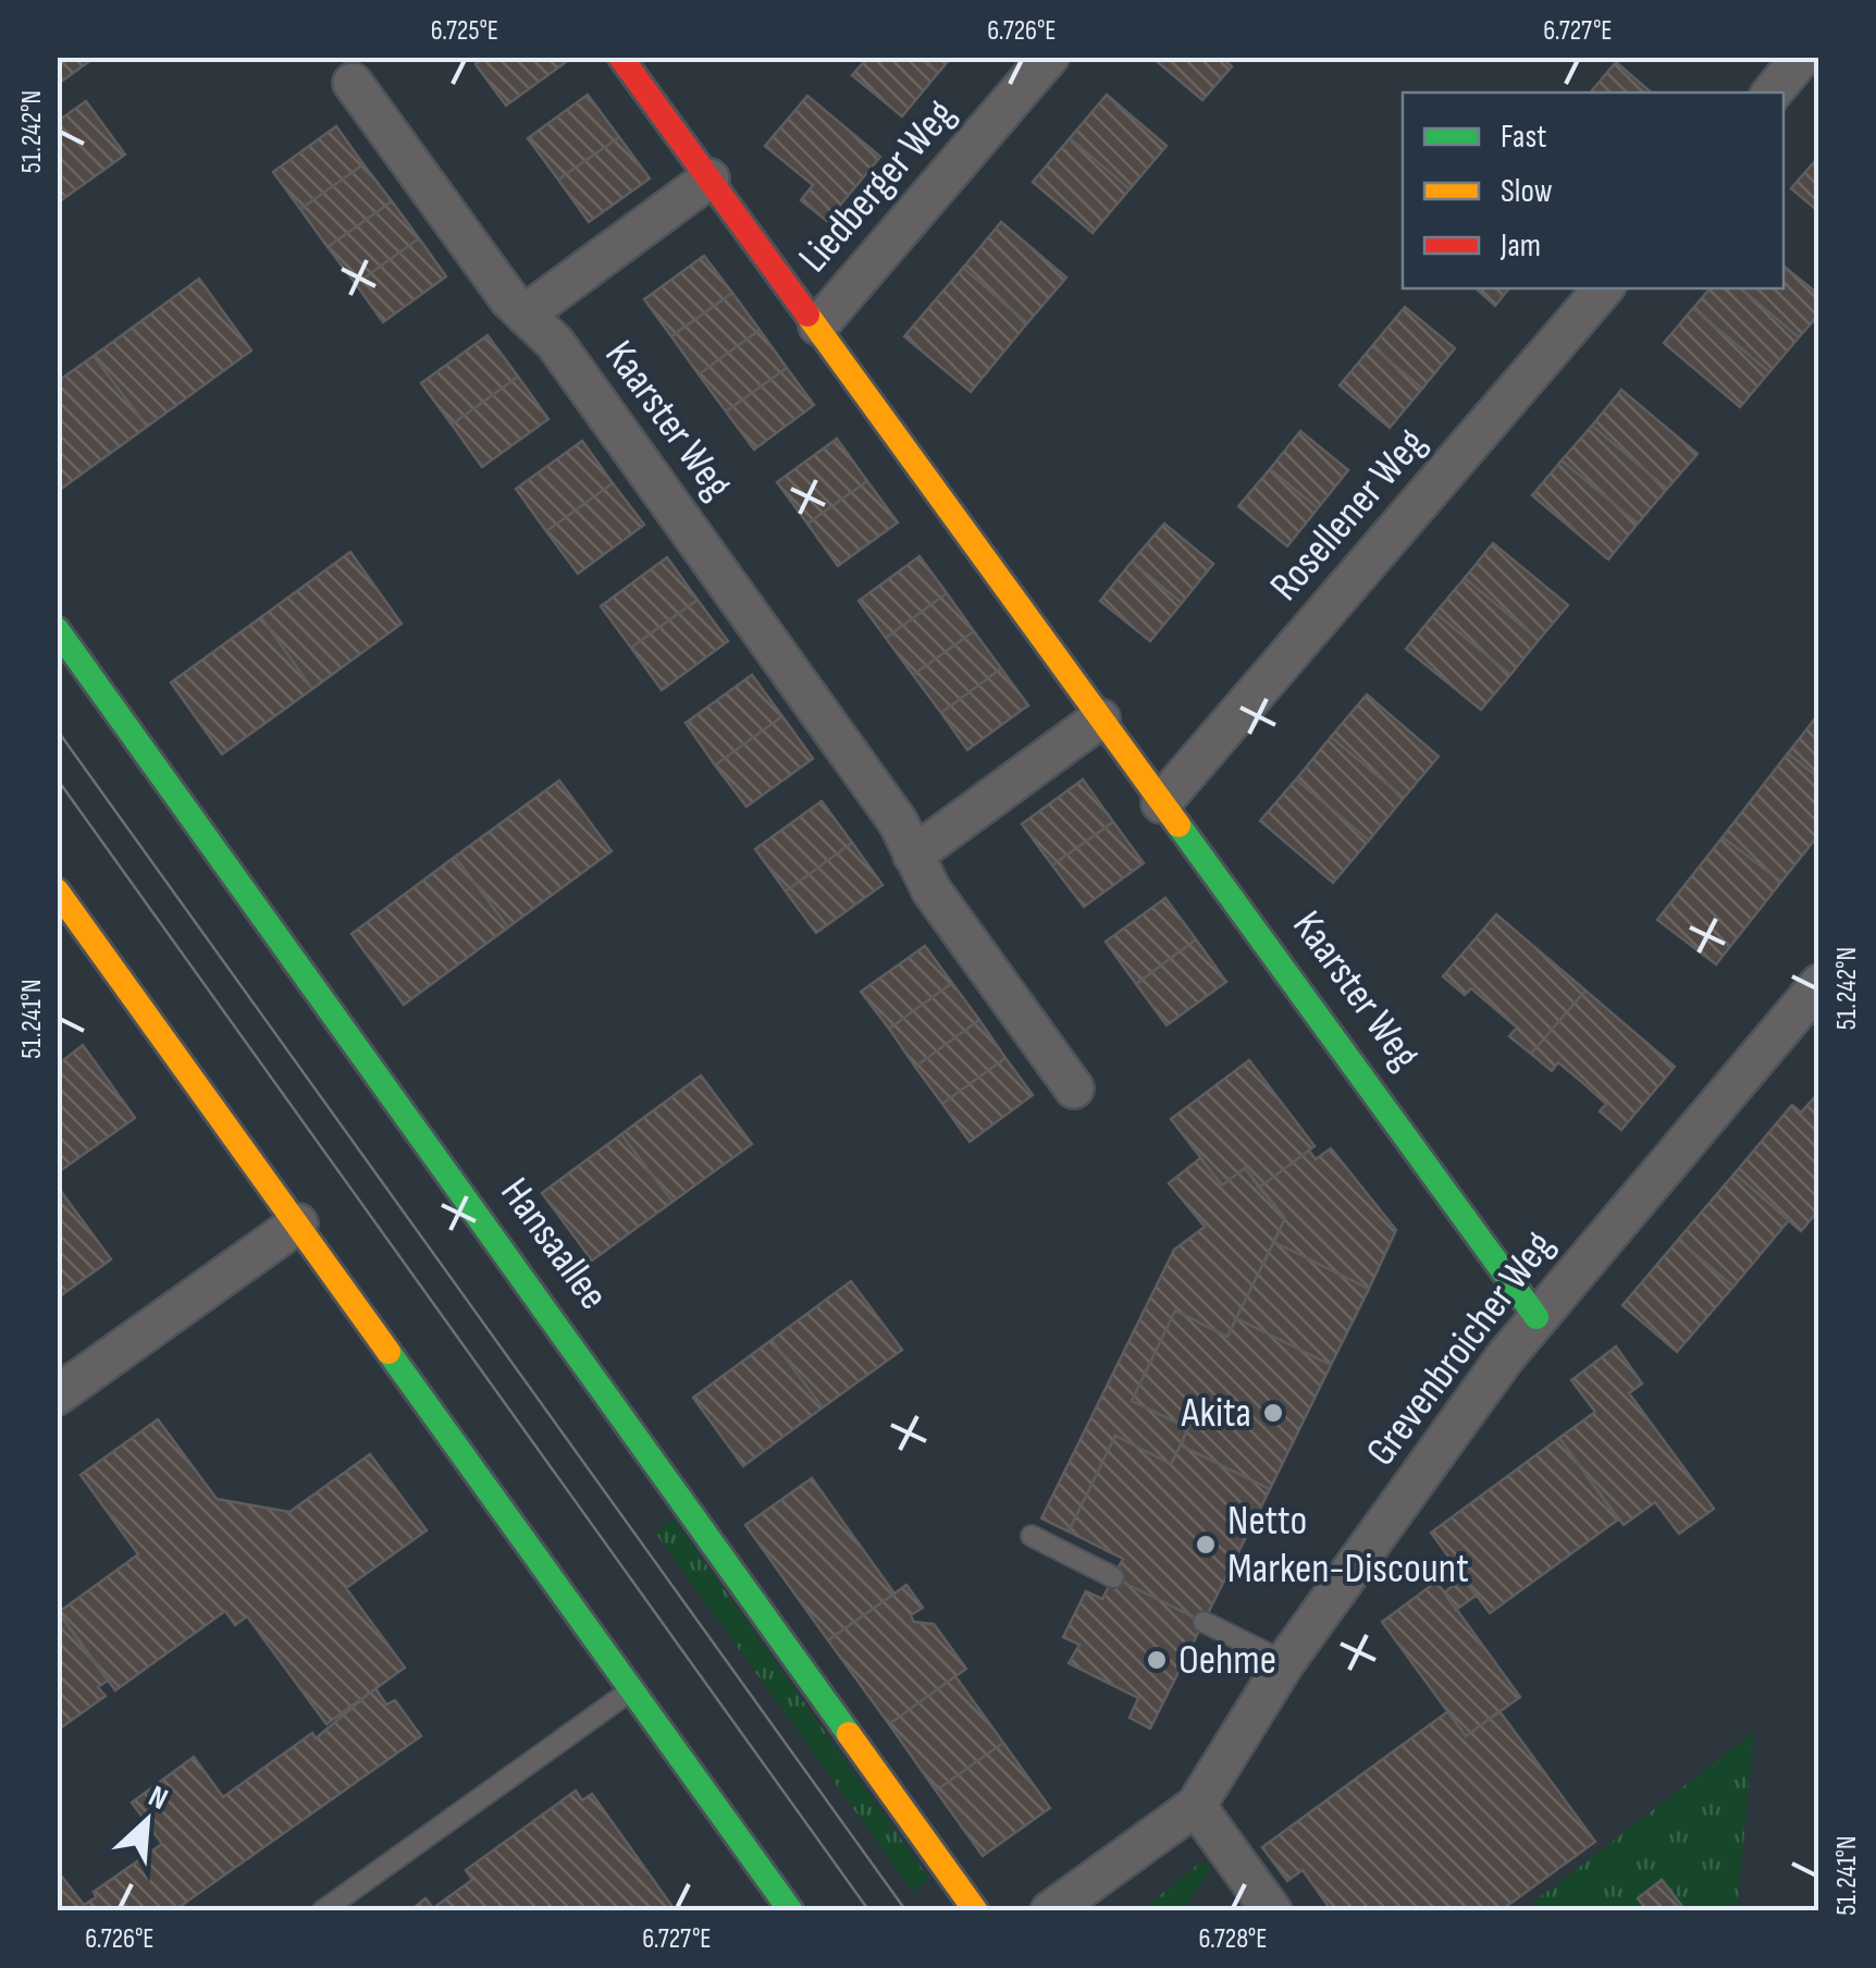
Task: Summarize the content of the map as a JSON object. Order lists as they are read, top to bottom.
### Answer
{
  "streets": {
    "street": [
      "Liedberger Weg",
      "Kaarster Weg",
      "Rosellener Weg",
      "Hansaallee",
      "Grevenbroicher Weg"
    ]
  },
  "crossings": [
    ["Liedberger Weg", "Kaarster Weg"],
    ["Kaarster Weg", "Rosellener Weg"],
    ["Kaarster Weg", "Grevenbroicher Weg"]
  ],
  "places": ["Akita", "Netto Marken-Discount", "Oehme"],
  "legend": ["Fast", "Slow", "Jam"],
  "north": "top right",
  "coordinates": [
    "6.725°E",
    "6.726°E",
    "6.727°E",
    "51.242°N",
    "51.241°N",
    "6.728°E"
  ]
}
